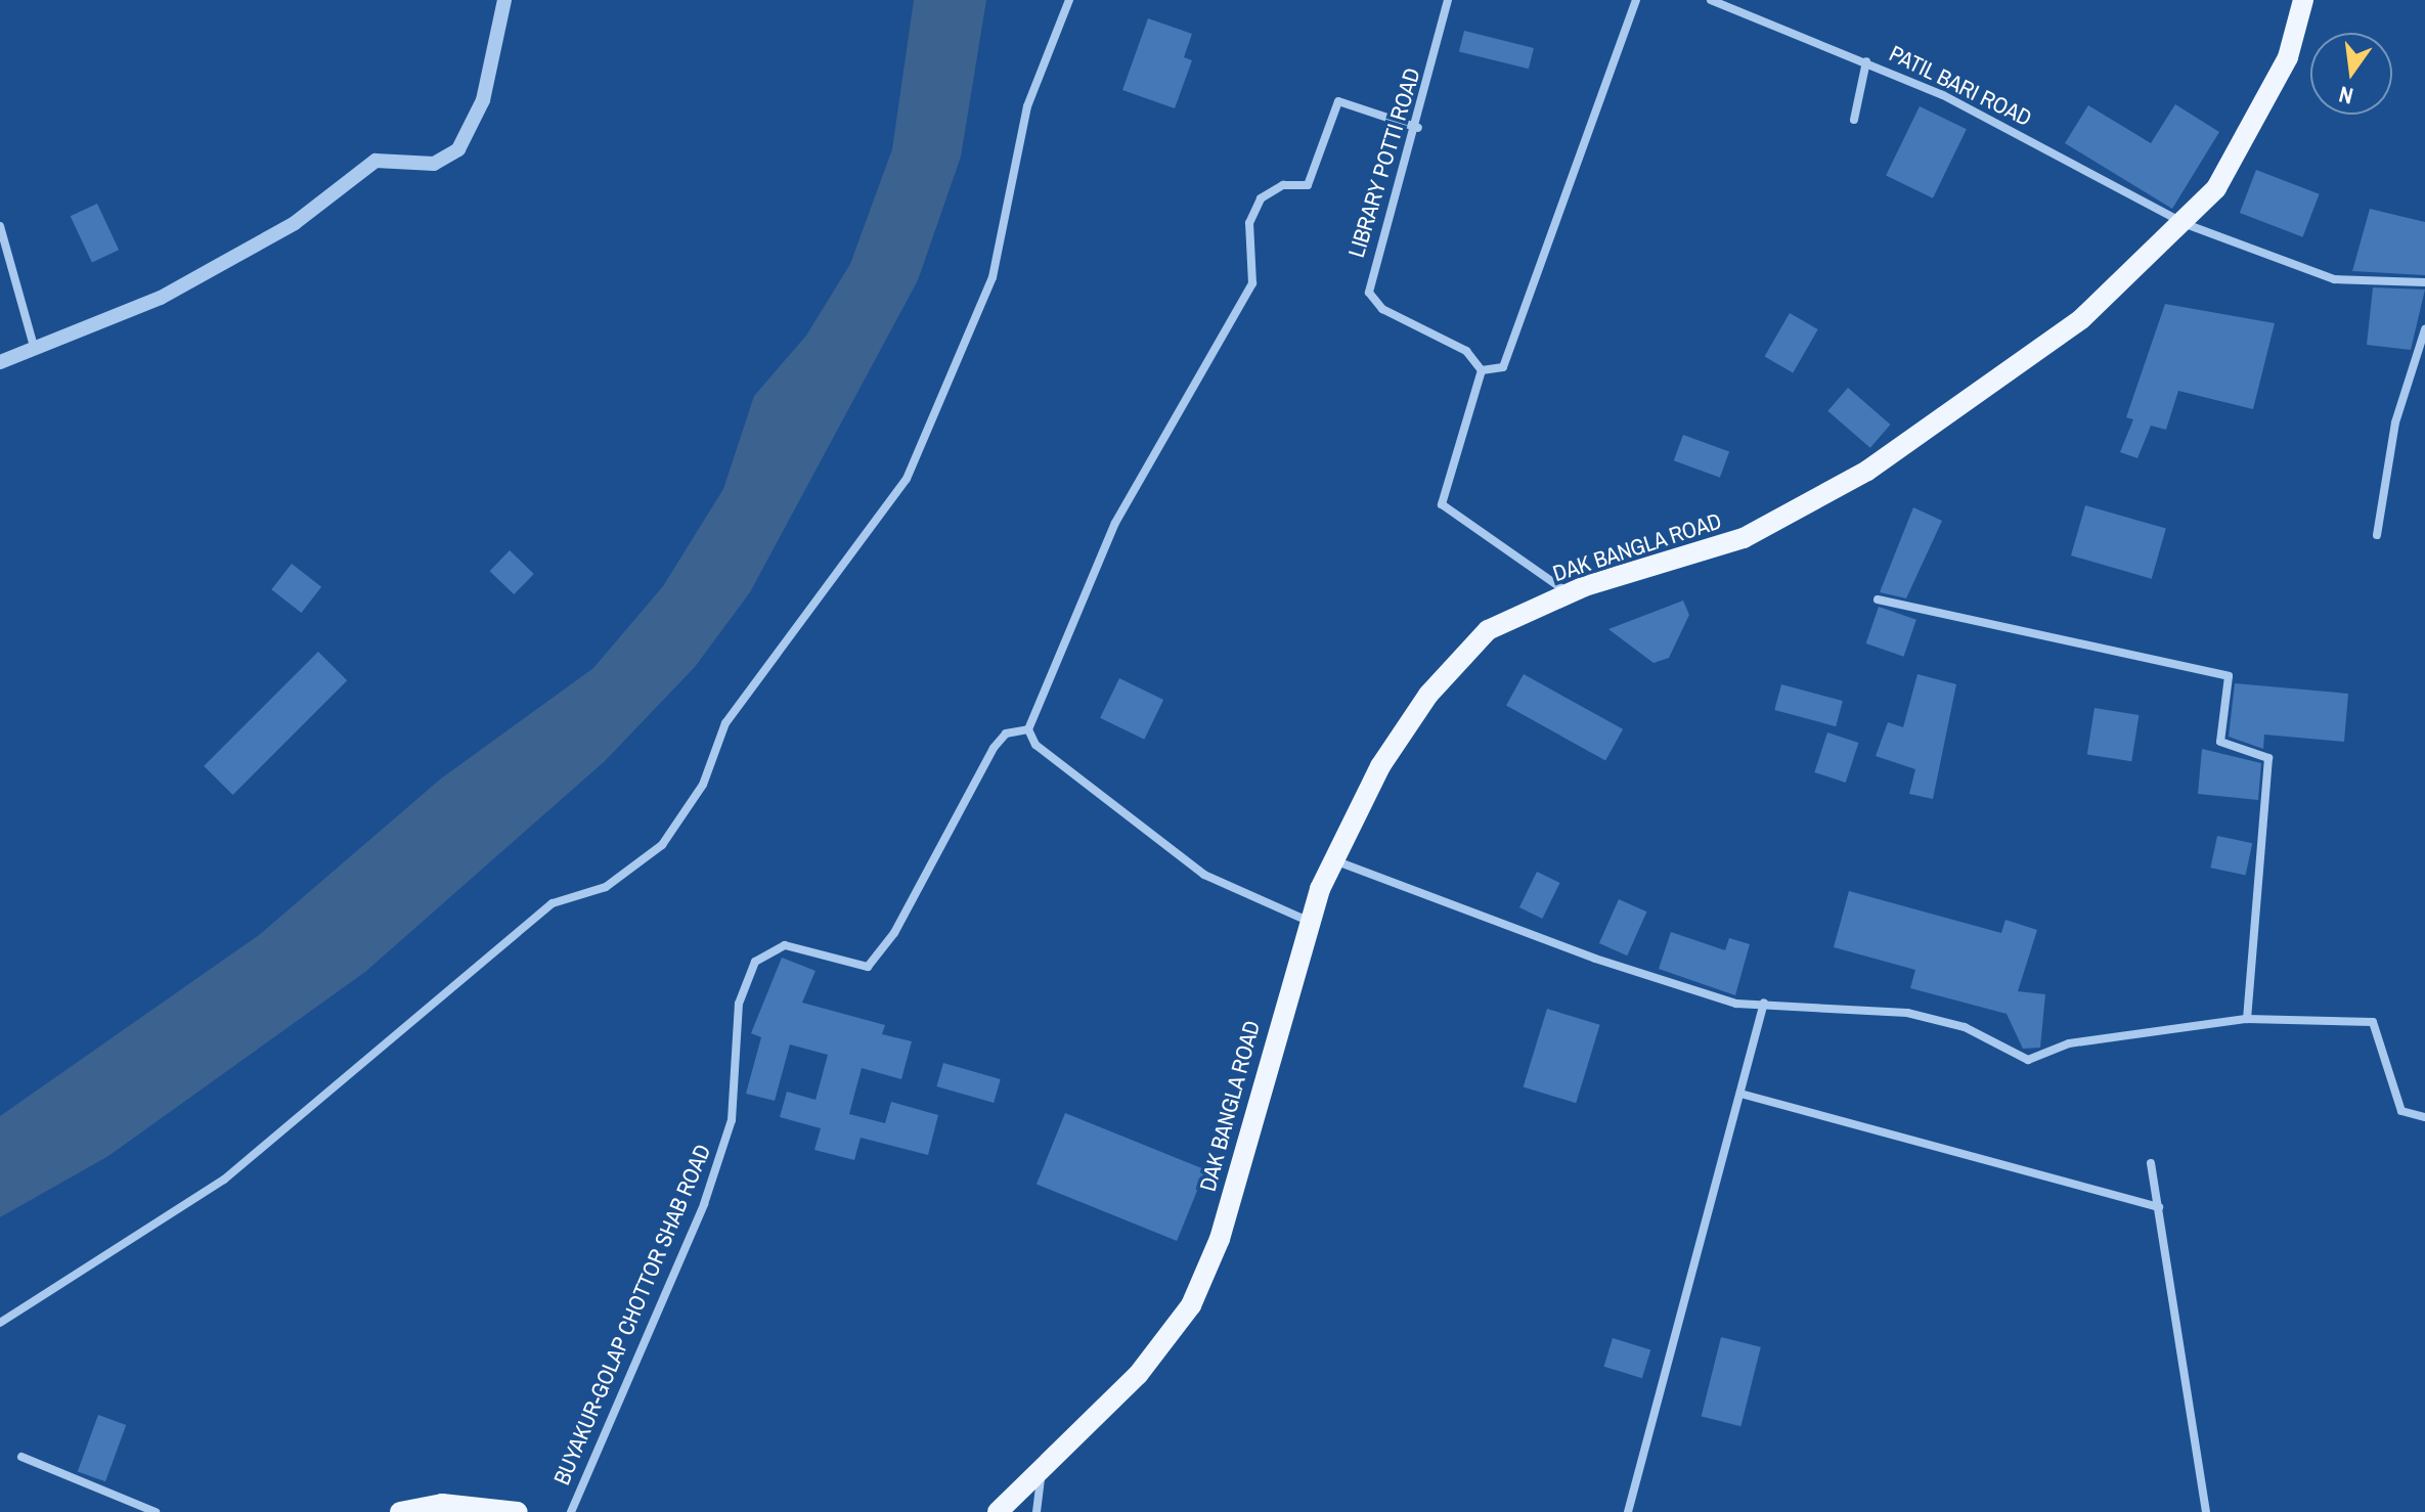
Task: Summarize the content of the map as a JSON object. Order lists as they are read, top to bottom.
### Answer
{
  "streets": {
    "main road": ["DAK BANGLA ROAD"],
    "street": ["PATIL BARI ROAD", "LIBRARY POTTI ROAD", "BUYAKUR-GOLAP CHOTTOR SHAB ROAD"]
  },
  "crossings": [
    ["PATIL BARI ROAD", "DAK BANGLA ROAD"]
  ],
  "north": "bottom"
}
